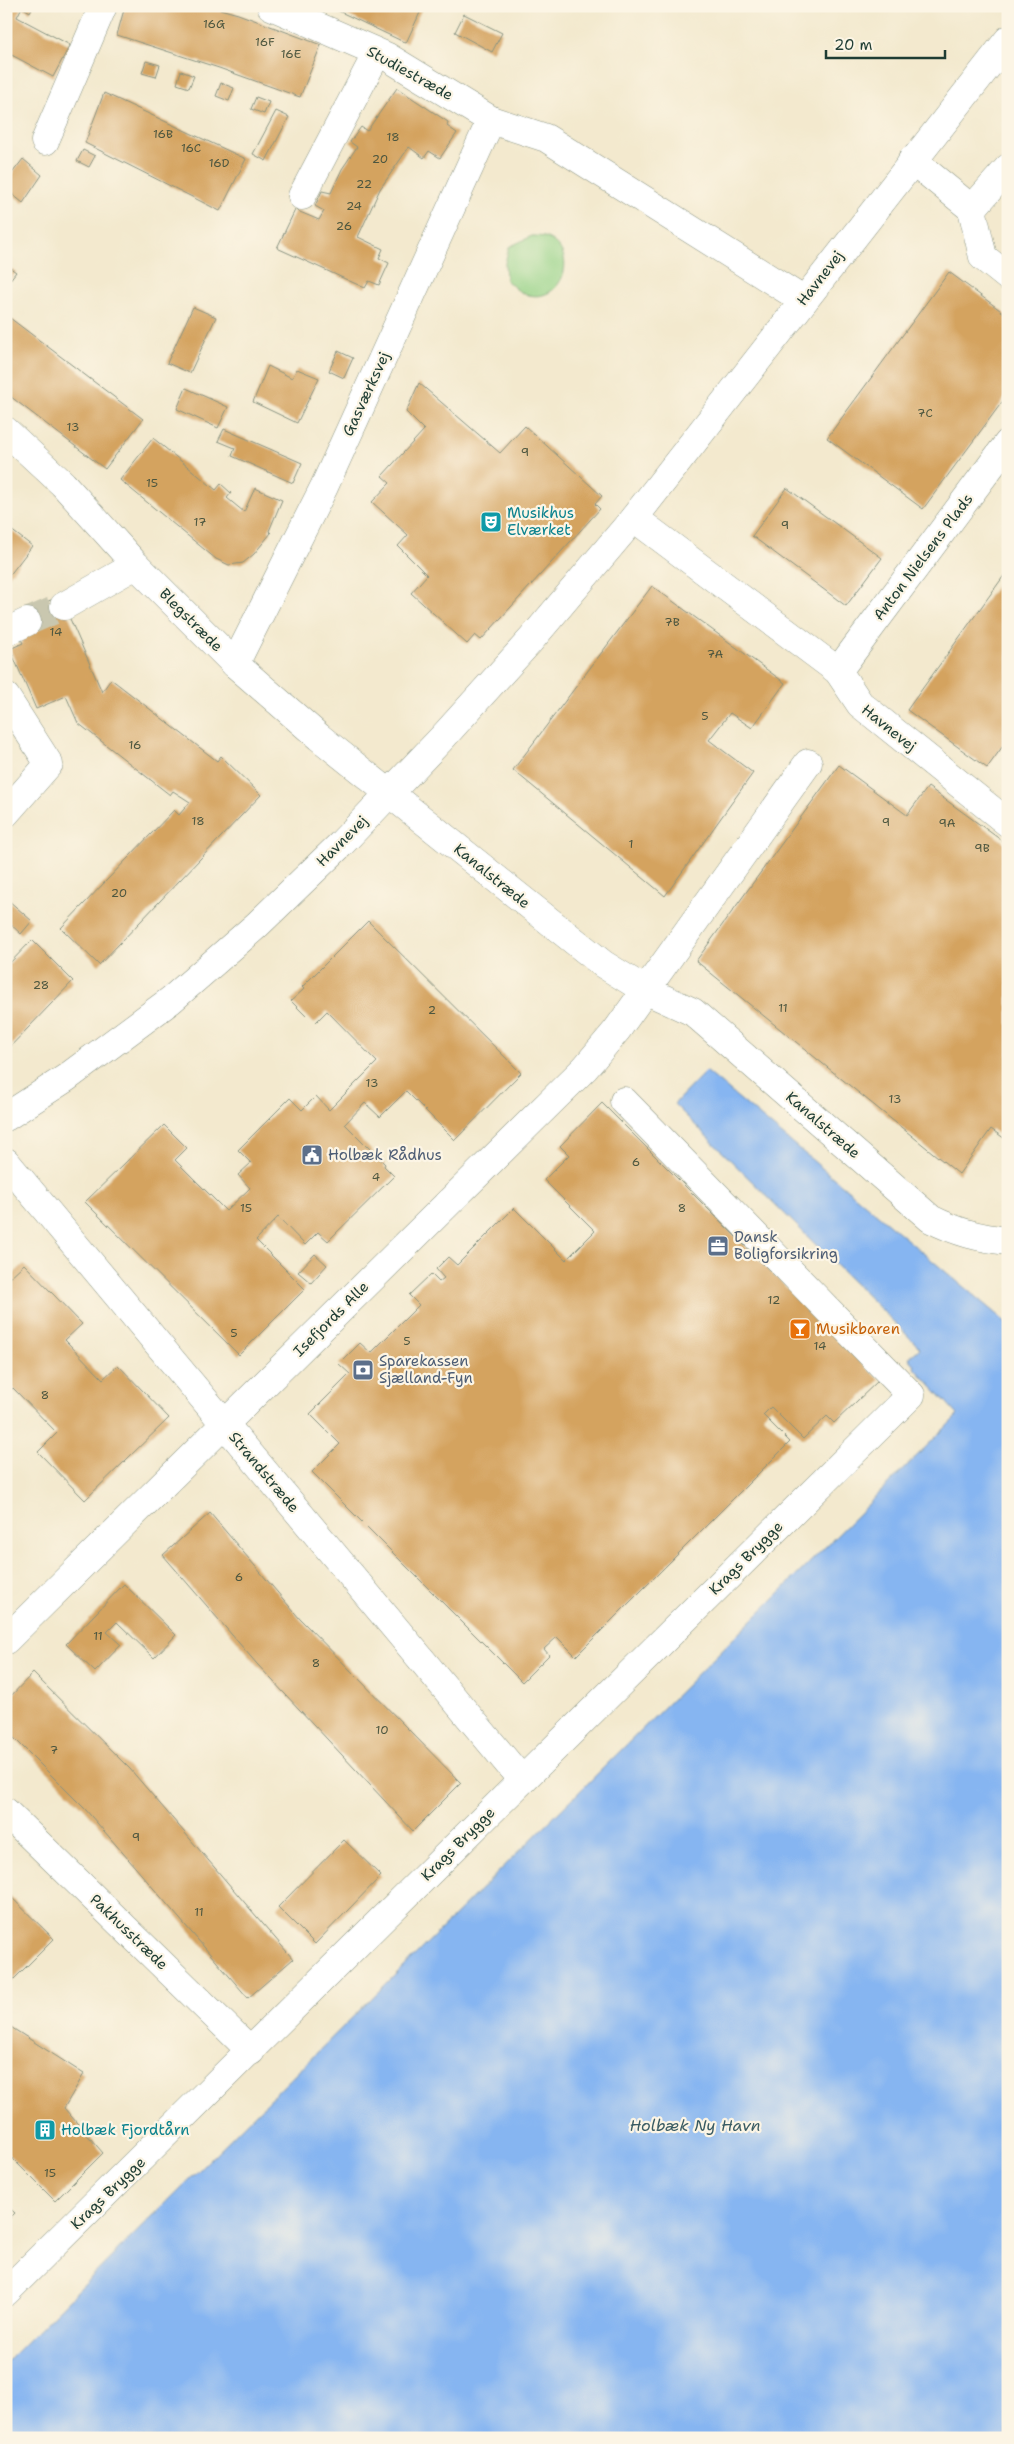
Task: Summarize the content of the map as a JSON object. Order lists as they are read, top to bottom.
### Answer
{
  "streets": {
    "street": [
      "Studiestræde",
      "Havnevej",
      "Gasværksvej",
      "Anton Nielsens Plads",
      "Blegstræde",
      "Kanalstræde",
      "Isefjords Alle",
      "Strandstræde",
      "Krags Brygge",
      "Pakhusstræde"
    ]
  },
  "crossings": [
    ["Studiestræde", "Havnevej"],
    ["Studiestræde", "Gasværksvej"],
    ["Havnevej", "Anton Nielsens Plads"],
    ["Havnevej", "Blegstræde"],
    ["Havnevej", "Kanalstræde"],
    ["Gasværksvej", "Blegstræde"],
    ["Blegstræde", "Kanalstræde"],
    ["Kanalstræde", "Isefjords Alle"],
    ["Isefjords Alle", "Strandstræde"],
    ["Strandstræde", "Krags Brygge"],
    ["Krags Brygge", "Pakhusstræde"]
  ],
  "water": ["Holbæk Ny Havn"],
  "places": {
    "theatre": ["Musikhus Elværket"],
    "public building": ["Holbæk Rådhus"],
    "office": ["Dansk Boligforsikring"],
    "bar": ["Musikbaren"],
    "bank": ["Sparekassen Sjælland-Fyn"],
    "building": ["Holbæk Fjordtårn"]
  },
  "house_numbers": [
    "16G",
    "16F",
    "16E",
    "16B",
    "18",
    "16C",
    "20",
    "16D",
    "22",
    "24",
    "26",
    "7C",
    "13",
    "9",
    "15",
    "17",
    "9",
    "7B",
    "14",
    "7A",
    "5",
    "16",
    "18",
    "9",
    "9A",
    "1",
    "9B",
    "20",
    "28",
    "11",
    "2",
    "13",
    "13",
    "6",
    "4",
    "15",
    "8",
    "12",
    "5",
    "5",
    "14",
    "8",
    "6",
    "11",
    "8",
    "10",
    "7",
    "9",
    "11",
    "15"
  ],
  "scale_bar": "20 m"
}
